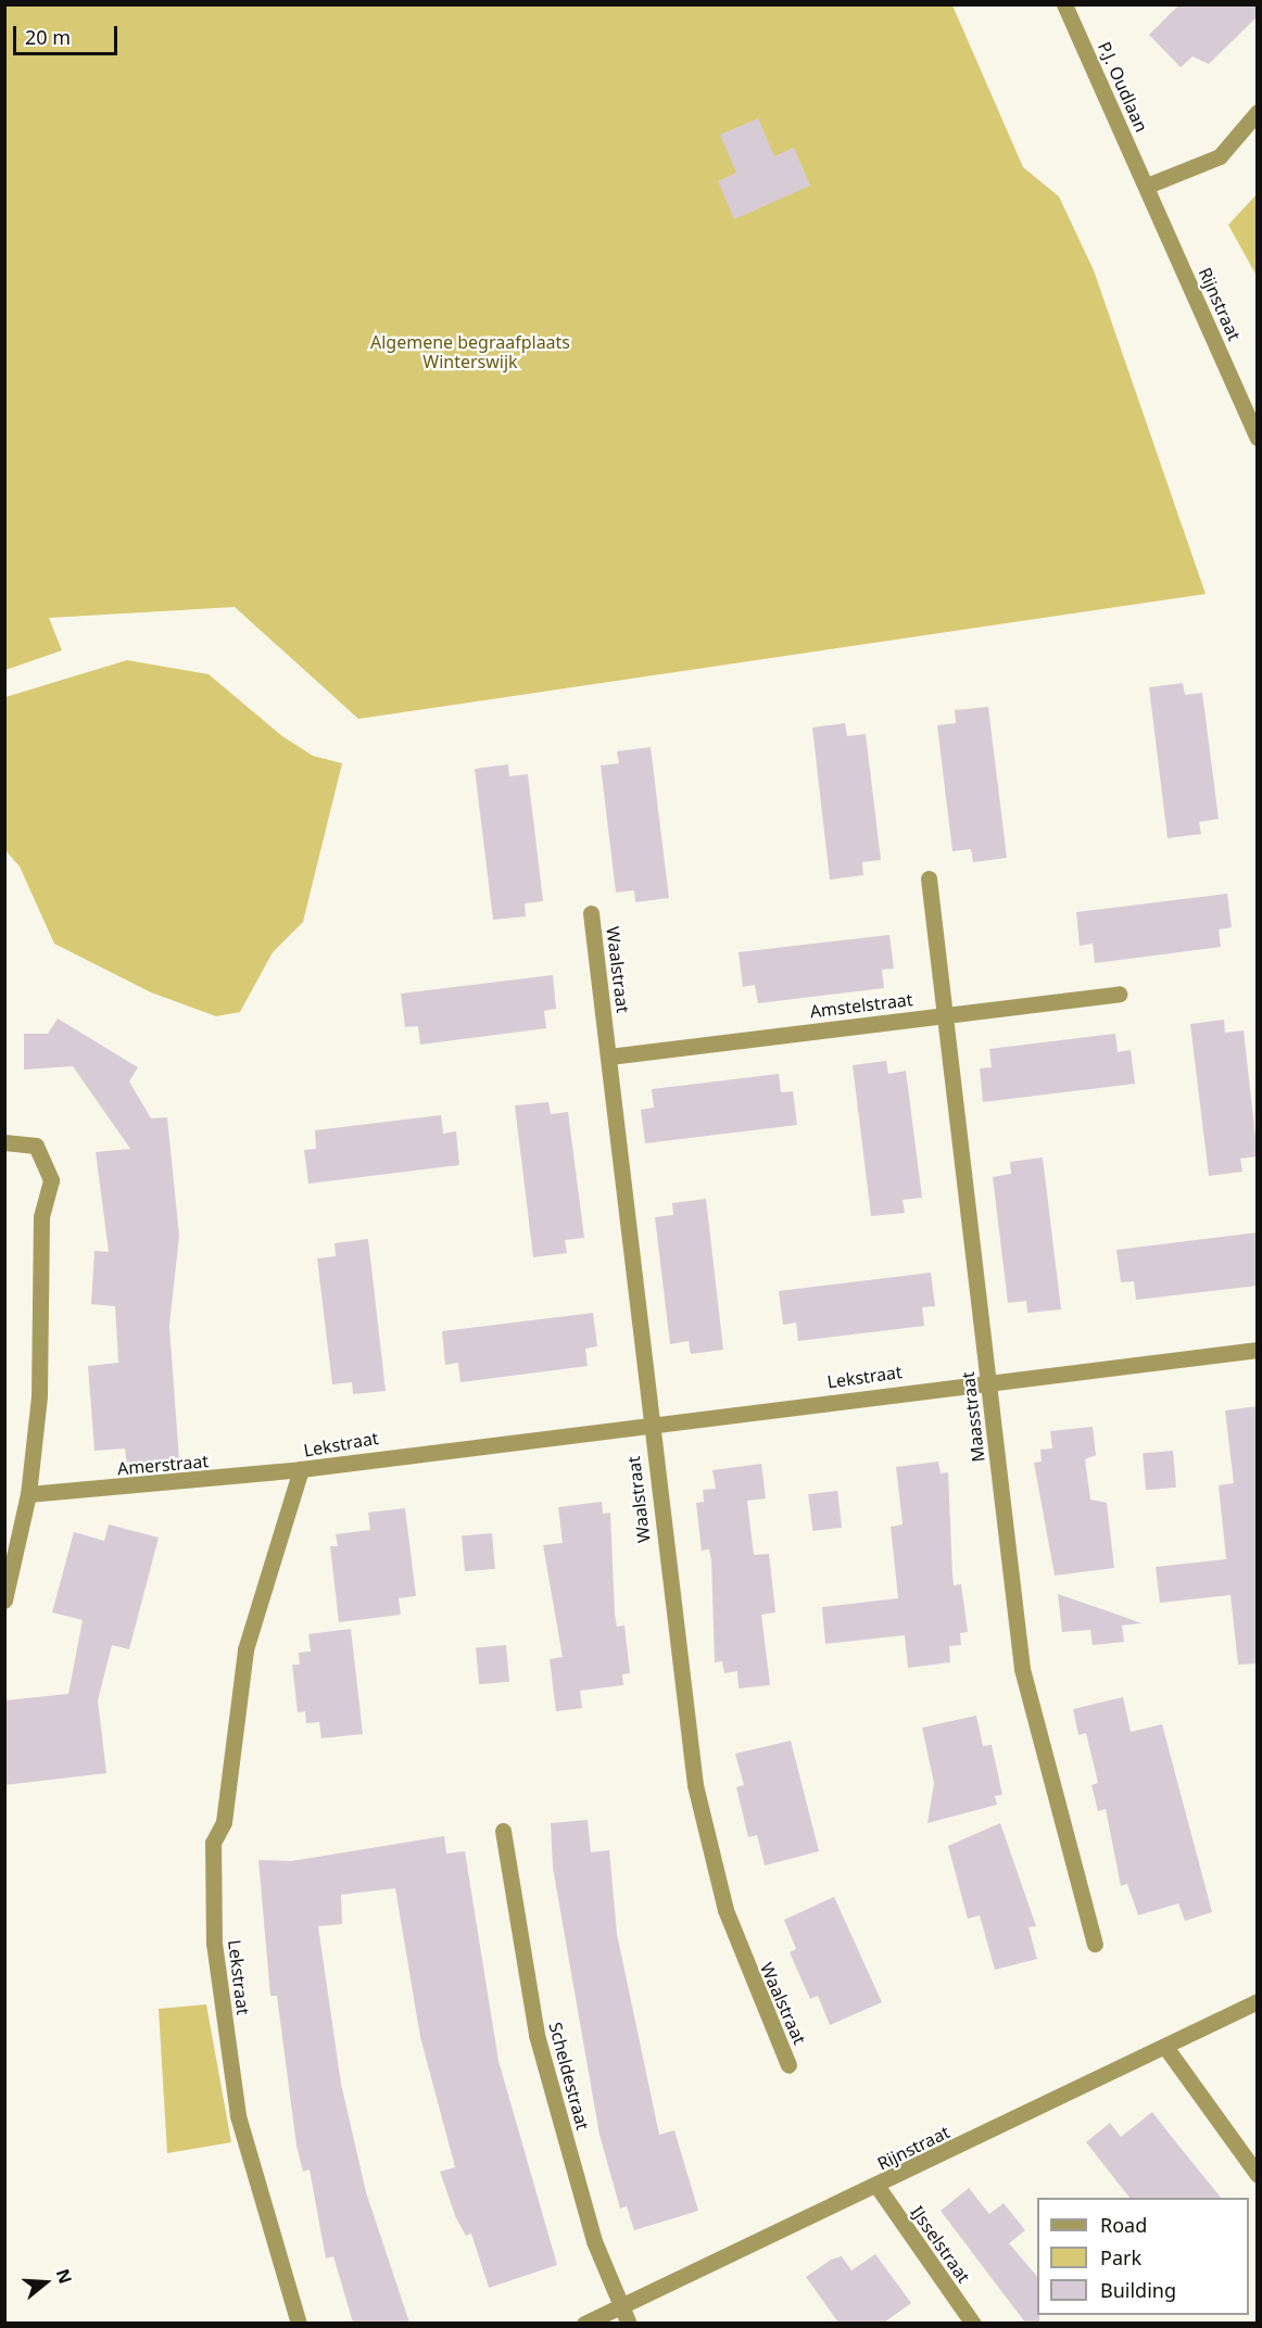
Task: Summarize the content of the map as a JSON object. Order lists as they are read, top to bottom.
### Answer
{
  "streets": {
    "street": [
      "P.J. Oudlaan",
      "Rijnstraat",
      "Waalstraat",
      "Amstelstraat",
      "Lekstraat",
      "Maasstraat",
      "Amerstraat",
      "Scheldestraat",
      "IJsselstraat"
    ]
  },
  "crossings": [
    ["P.J. Oudlaan", "Rijnstraat"],
    ["Rijnstraat", "Scheldestraat"],
    ["Rijnstraat", "IJsselstraat"],
    ["Waalstraat", "Amstelstraat"],
    ["Waalstraat", "Lekstraat"],
    ["Amstelstraat", "Maasstraat"],
    ["Lekstraat", "Maasstraat"],
    ["Lekstraat", "Amerstraat"]
  ],
  "parks": ["Algemene begraafplaats Winterswijk"],
  "legend": ["Road", "Park", "Building"],
  "scale_bar": "20 m",
  "north": "right"
}
